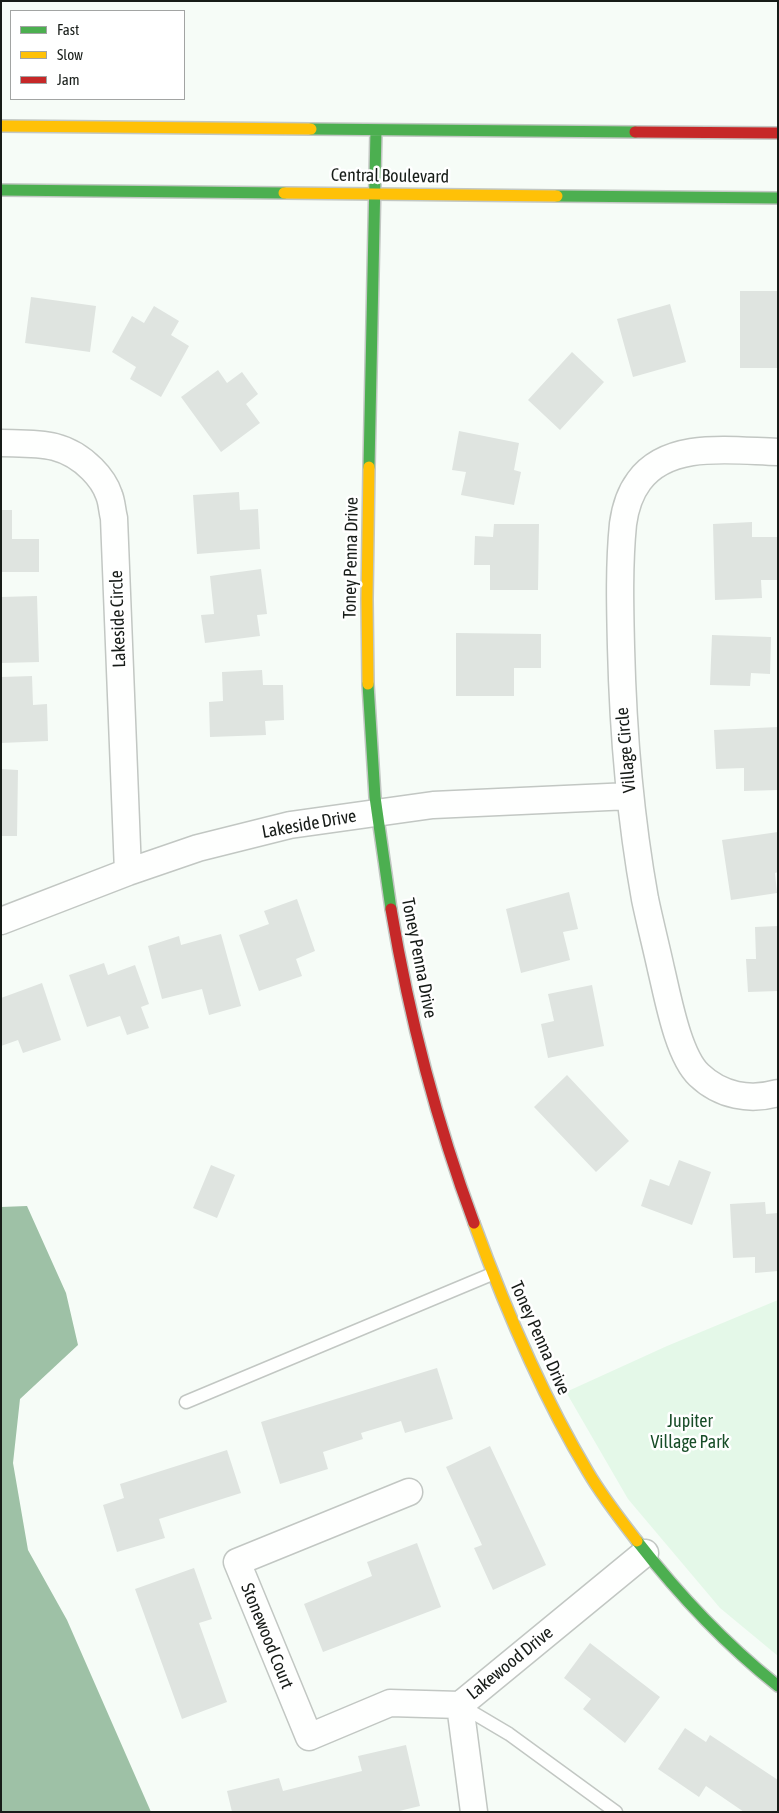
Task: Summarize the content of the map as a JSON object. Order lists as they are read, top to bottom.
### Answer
{
  "streets": {
    "street": [
      "Central Boulevard",
      "Toney Penna Drive",
      "Lakeside Circle",
      "Village Circle",
      "Lakeside Drive",
      "Stonewood Court",
      "Lakewood Drive"
    ]
  },
  "crossings": [
    ["Central Boulevard", "Toney Penna Drive"],
    ["Toney Penna Drive", "Lakeside Drive"],
    ["Toney Penna Drive", "Lakewood Drive"],
    ["Lakeside Circle", "Lakeside Drive"],
    ["Village Circle", "Lakeside Drive"],
    ["Stonewood Court", "Lakewood Drive"]
  ],
  "parks": ["Jupiter Village Park"],
  "legend": ["Fast", "Slow", "Jam"]
}
